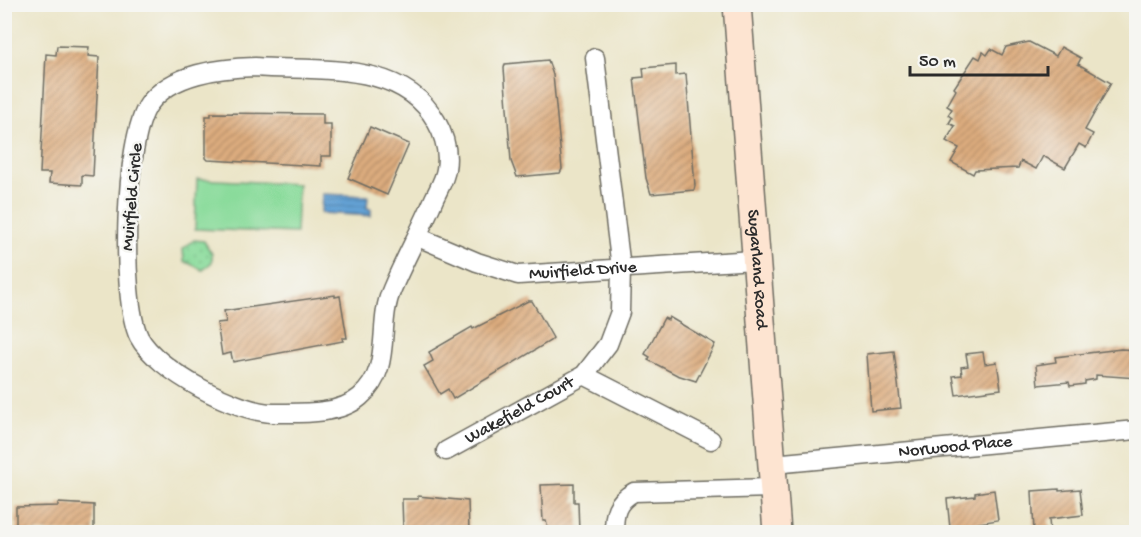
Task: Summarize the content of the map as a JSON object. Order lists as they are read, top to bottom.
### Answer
{
  "streets": {
    "street": [
      "Muirfield Circle",
      "Sugarland Road",
      "Muirfield Drive",
      "Wakefield Court",
      "Norwood Place"
    ]
  },
  "crossings": [
    ["Muirfield Circle", "Muirfield Drive"],
    ["Sugarland Road", "Muirfield Drive"],
    ["Sugarland Road", "Norwood Place"],
    ["Muirfield Drive", "Wakefield Court"]
  ],
  "scale_bar": "50 m"
}
